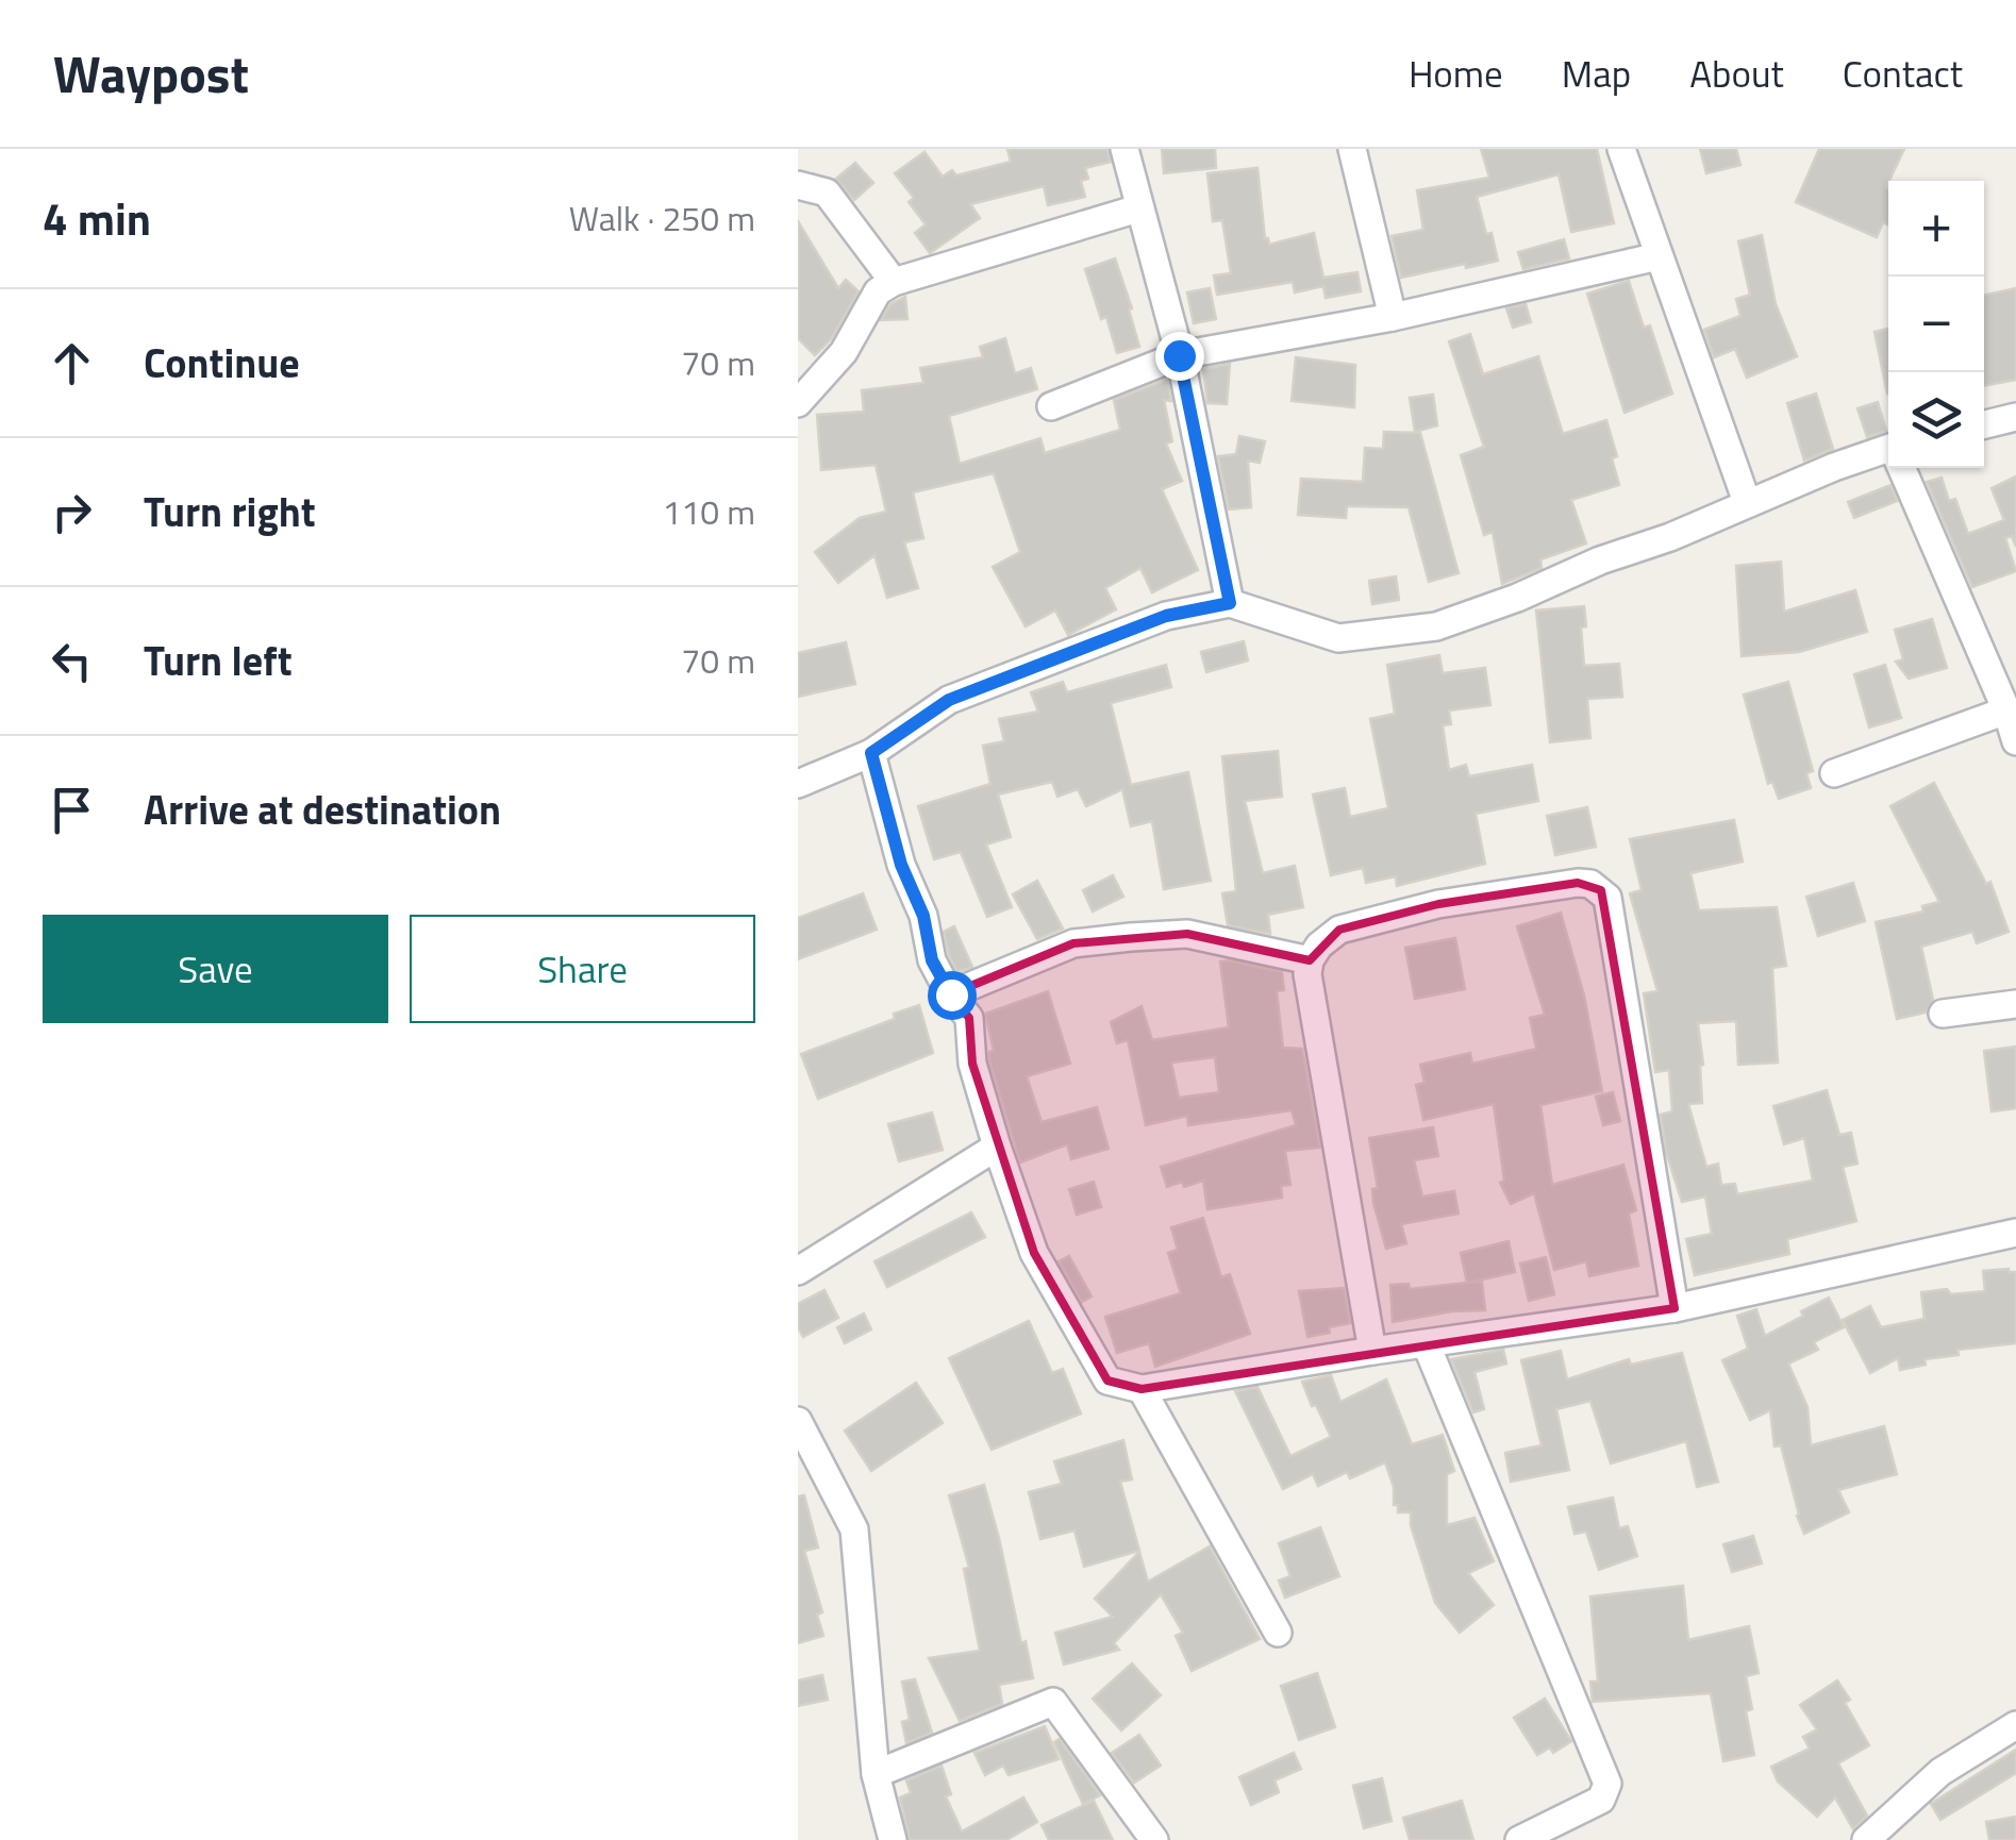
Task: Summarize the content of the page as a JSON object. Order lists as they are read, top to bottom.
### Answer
{
  "page": {
    "header": "Waypost",
    "nav": [
      "Home",
      "Map",
      "About",
      "Contact"
    ],
    "heading": ["4 min", "Walk · 250 m"],
    "map_buttons": ["+", "−"],
    "list": [
      ["Continue", "70 m"],
      ["Turn right", "110 m"],
      ["Turn left", "70 m"],
      "Arrive at destination"
    ],
    "buttons": ["Save", "Share"]
  }
}
